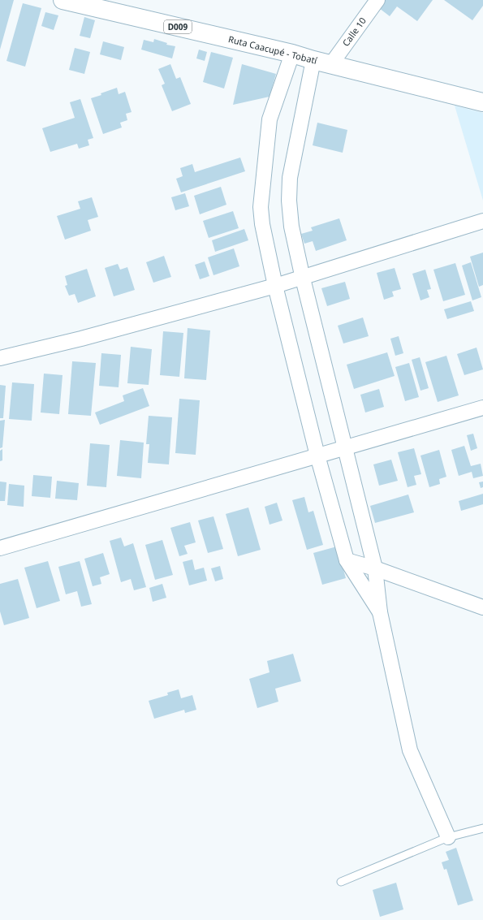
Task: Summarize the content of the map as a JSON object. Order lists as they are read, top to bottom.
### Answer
{
  "streets": {
    "main road": ["D009", "Ruta Caacupé - Tobatí"],
    "street": ["Calle 10"]
  },
  "crossings": [
    ["Calle 10", "Ruta Caacupé - Tobatí"]
  ]
}
